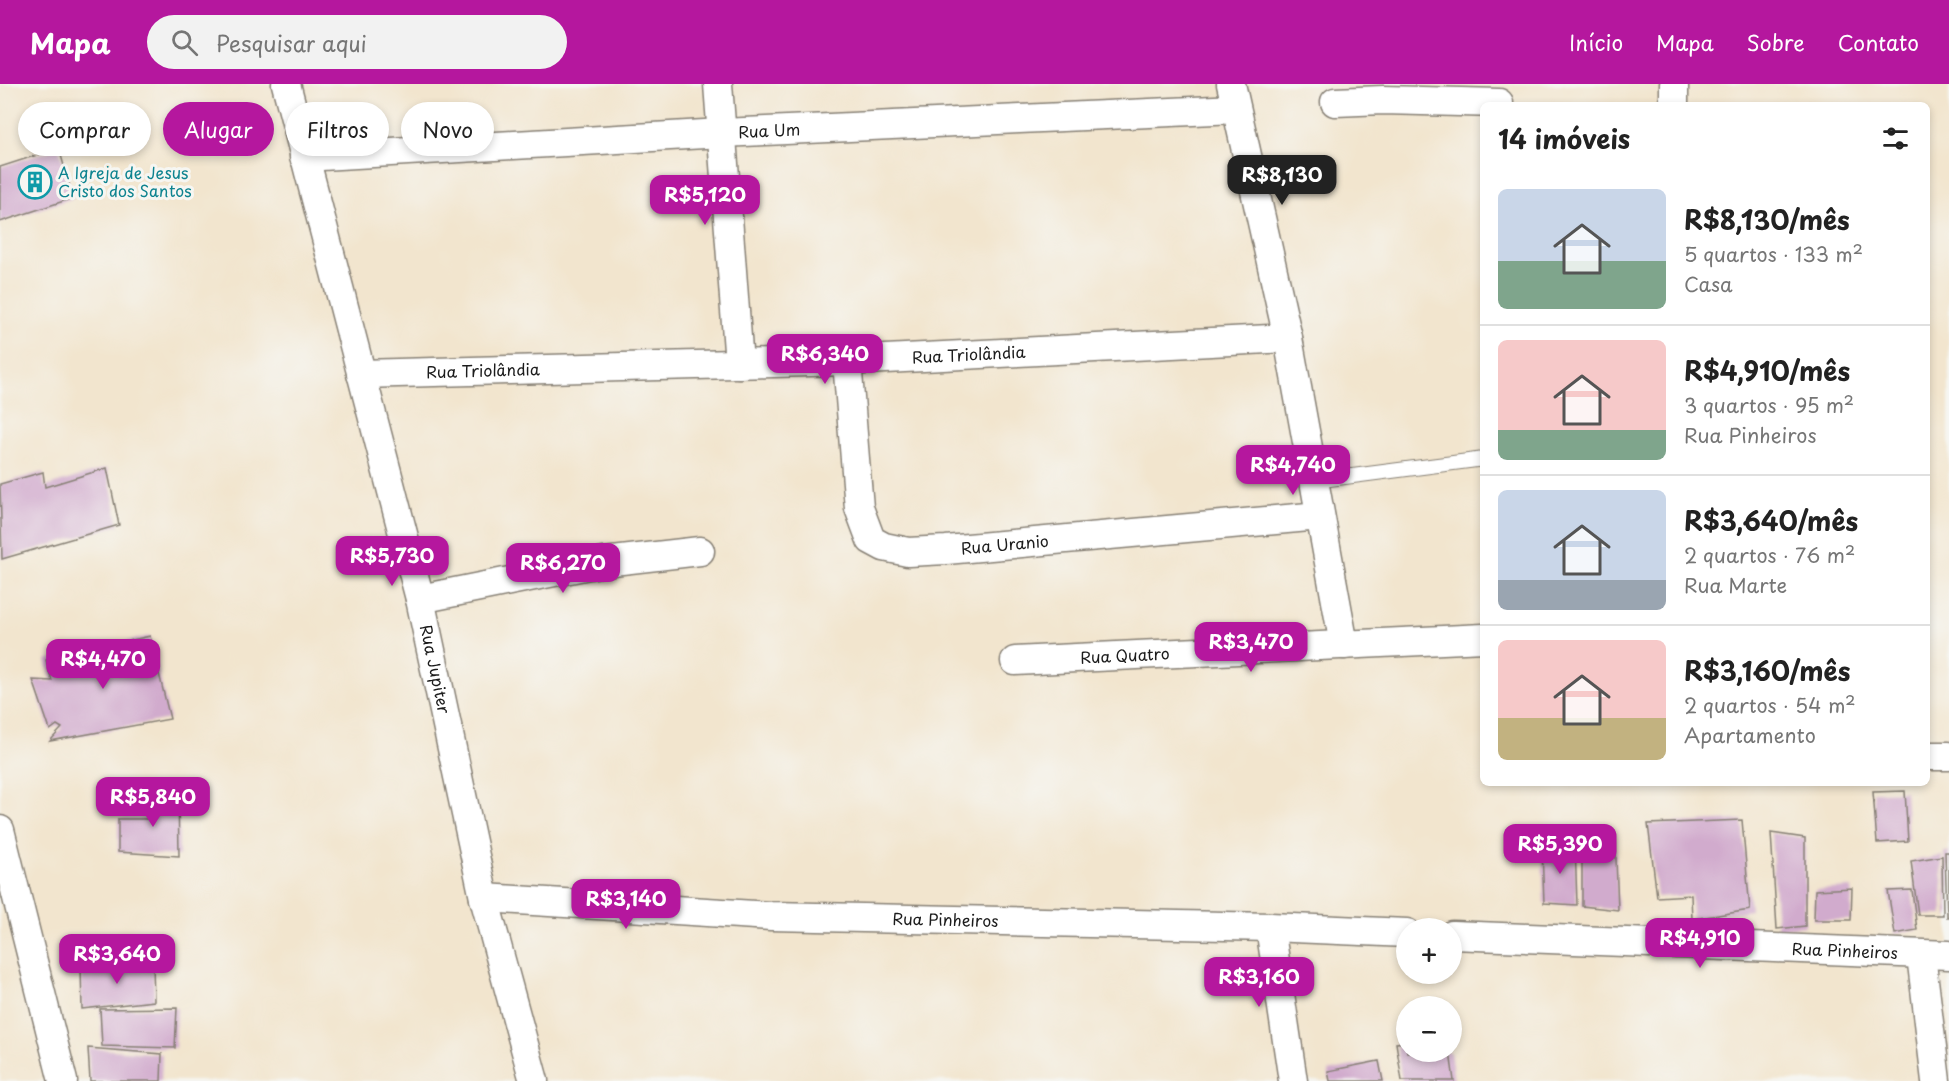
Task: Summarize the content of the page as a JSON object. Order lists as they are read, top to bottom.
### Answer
{
  "streets": {
    "street": [
      "Rua Um",
      "Rua Triolândia",
      "Rua Uranio",
      "Rua Quatro",
      "Rua Jupiter",
      "Rua Pinheiros"
    ]
  },
  "crossings": [
    ["Rua Um", "Rua Jupiter"],
    ["Rua Triolândia", "Rua Uranio"],
    ["Rua Triolândia", "Rua Jupiter"],
    ["Rua Jupiter", "Rua Pinheiros"]
  ],
  "places": {
    "building": ["A Igreja de Jesus Cristo dos Santos"]
  },
  "page": {
    "header": "Mapa",
    "search": "Pesquisar aqui",
    "nav": [
      "Início",
      "Mapa",
      "Sobre",
      "Contato"
    ],
    "chip": [
      "Comprar",
      "Alugar",
      "Filtros",
      "Novo"
    ],
    "heading": "14 imóveis",
    "price": [
      "R$8,130",
      "R$5,120",
      "R$6,340",
      "R$4,740",
      "R$5,730",
      "R$6,270",
      "R$3,470",
      "R$4,470",
      "R$5,840",
      "R$5,390",
      "R$3,140",
      "R$4,910",
      "R$3,640",
      "R$3,160"
    ],
    "list": [
      {
        "name": "R$8,130/mês",
        "note": "5 quartos · 133 m² · Casa"
      },
      {
        "name": "R$4,910/mês",
        "note": "3 quartos · 95 m² · Rua Pinheiros"
      },
      {
        "name": "R$3,640/mês",
        "note": "2 quartos · 76 m² · Rua Marte"
      },
      {
        "name": "R$3,160/mês",
        "note": "2 quartos · 54 m² · Apartamento"
      }
    ],
    "map_buttons": ["+", "−"]
  }
}
